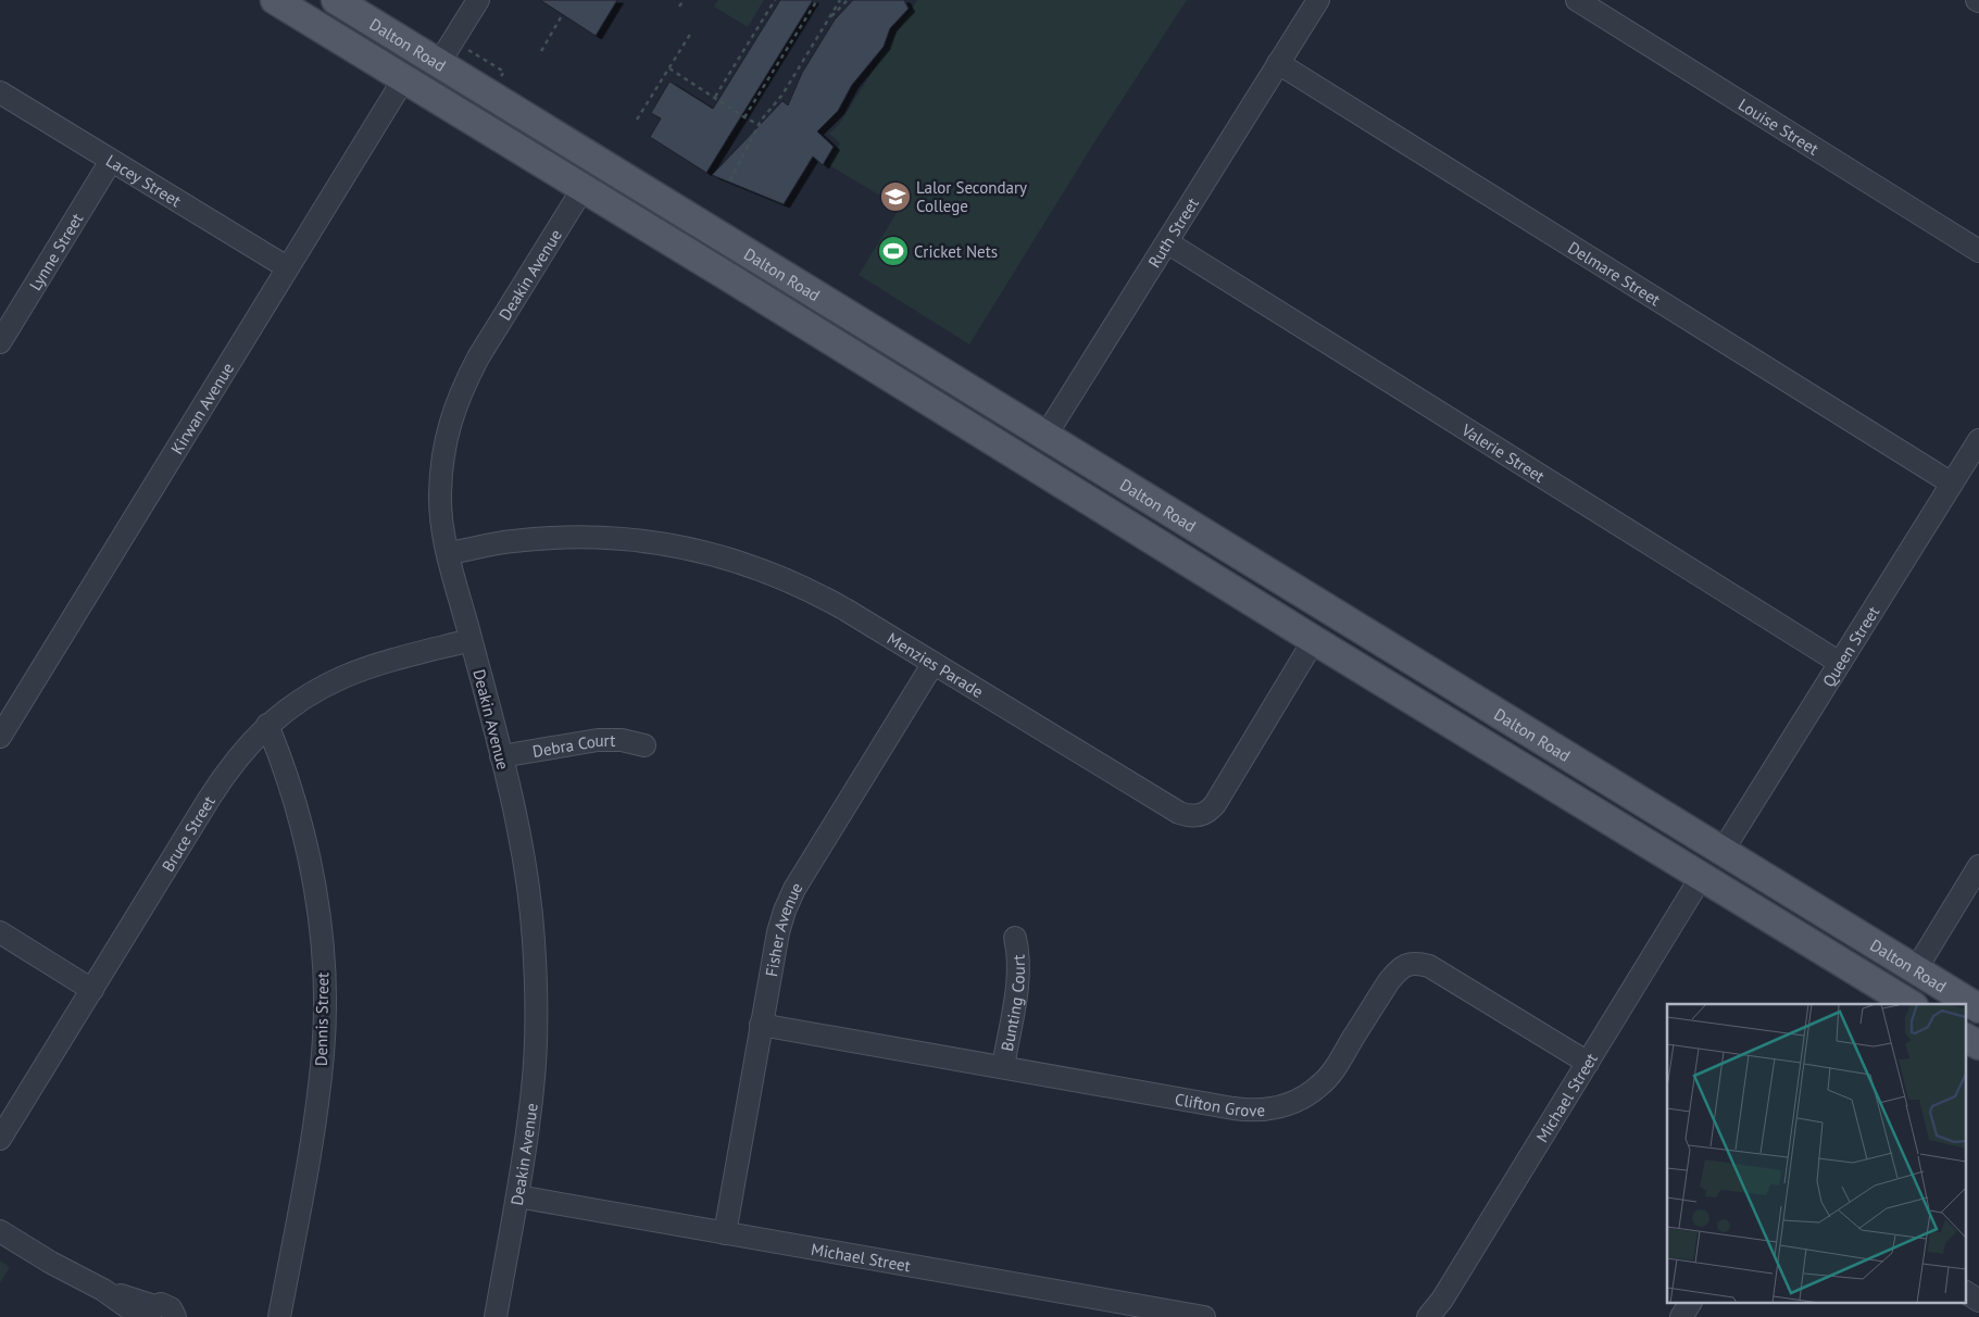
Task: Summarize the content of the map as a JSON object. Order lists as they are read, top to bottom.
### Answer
{
  "streets": {
    "main road": ["Dalton Road", "Ruth Street", "Deakin Avenue"],
    "street": [
      "Louise Street",
      "Lacey Street",
      "Lynne Street",
      "Delmare Street",
      "Kirwan Avenue",
      "Valerie Street",
      "Queen Street",
      "Menzies Parade",
      "Debra Court",
      "Bruce Street",
      "Fisher Avenue",
      "Bunting Court",
      "Dennis Street",
      "Michael Street",
      "Clifton Grove"
    ]
  },
  "crossings": [
    ["Dalton Road", "Ruth Street"],
    ["Dalton Road", "Deakin Avenue"],
    ["Dalton Road", "Kirwan Avenue"],
    ["Dalton Road", "Queen Street"],
    ["Dalton Road", "Menzies Parade"],
    ["Dalton Road", "Michael Street"],
    ["Lacey Street", "Lynne Street"],
    ["Lacey Street", "Kirwan Avenue"],
    ["Ruth Street", "Delmare Street"],
    ["Ruth Street", "Valerie Street"],
    ["Delmare Street", "Queen Street"],
    ["Deakin Avenue", "Menzies Parade"],
    ["Deakin Avenue", "Debra Court"],
    ["Deakin Avenue", "Bruce Street"],
    ["Deakin Avenue", "Michael Street"],
    ["Valerie Street", "Queen Street"],
    ["Menzies Parade", "Fisher Avenue"],
    ["Bruce Street", "Dennis Street"],
    ["Fisher Avenue", "Michael Street"],
    ["Fisher Avenue", "Clifton Grove"],
    ["Bunting Court", "Clifton Grove"],
    ["Michael Street", "Clifton Grove"]
  ],
  "places": {
    "school or university": ["Lalor Secondary College"],
    "sports": ["Cricket Nets"]
  }
}
